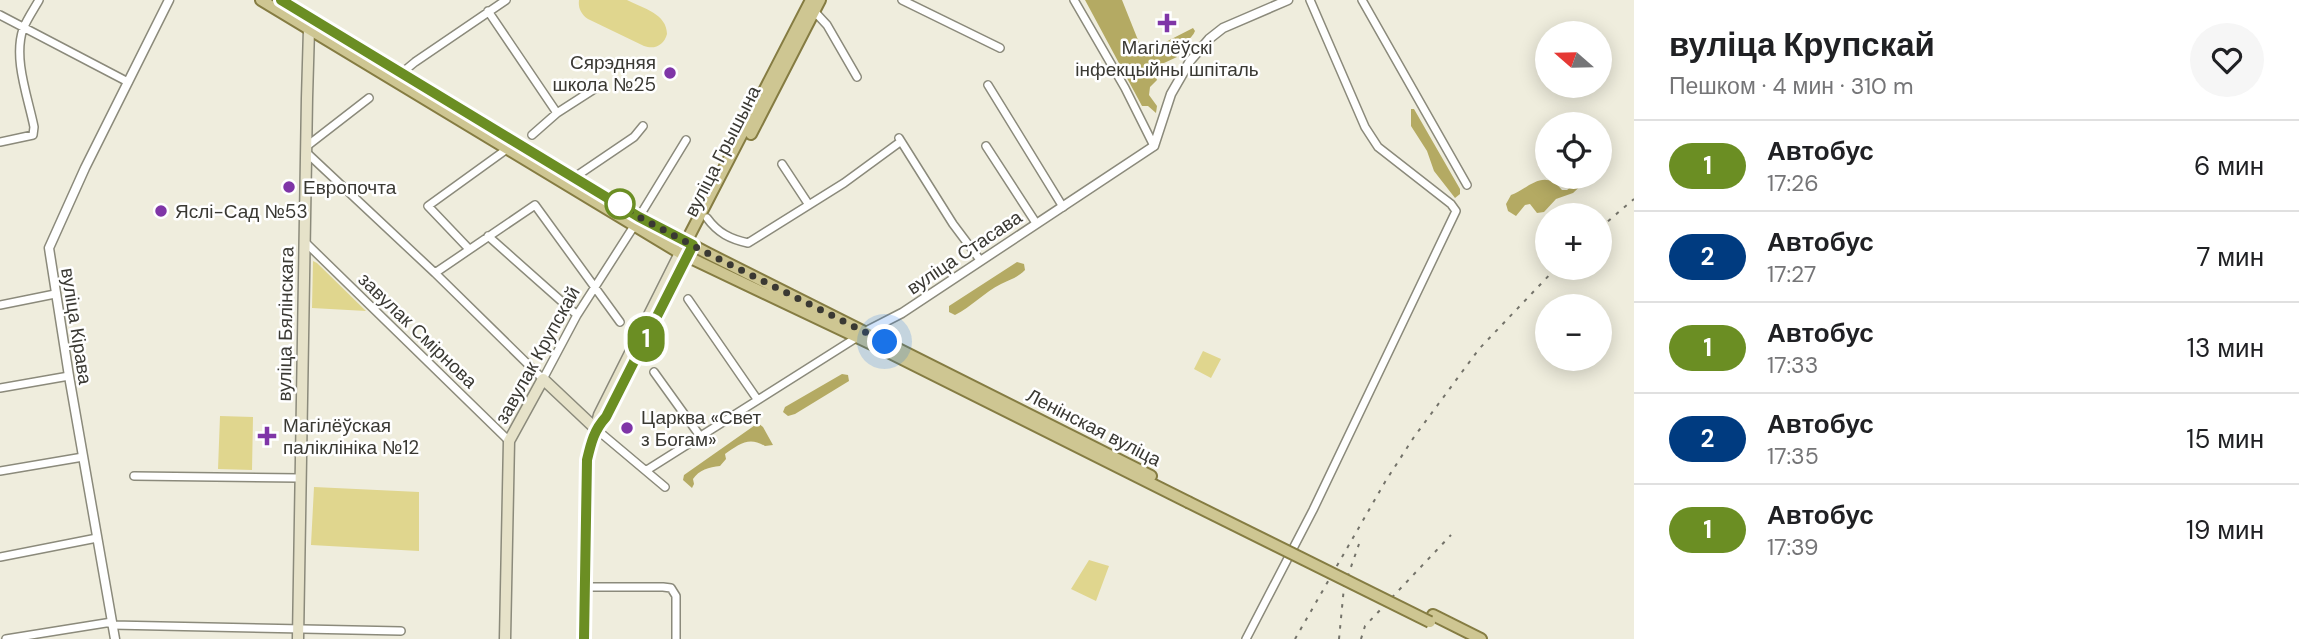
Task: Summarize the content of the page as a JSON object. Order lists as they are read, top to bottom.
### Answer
{
  "streets": {
    "main road": [
      "вуліца Грышына",
      "вуліца Бялінскага",
      "завулак Крупскай",
      "Ленінская вуліца"
    ],
    "street": ["вуліца Стасава", "вуліца Кірава", "завулак Смірнова"]
  },
  "crossings": [
    ["вуліца Грышына", "Ленінская вуліца"],
    ["вуліца Стасава", "Ленінская вуліца"],
    ["вуліца Бялінскага", "завулак Смірнова"],
    ["завулак Смірнова", "завулак Крупскай"],
    ["завулак Крупскай", "Ленінская вуліца"]
  ],
  "places": {
    "health": ["Магілёўскі інфекцыйны шпіталь", "Магілёўская паліклініка №12"],
    "other": [
      "Сярэдняя школа №25",
      "Европочта",
      "Яслі-Сад №53",
      "Царква «Свет з Богам»"
    ]
  },
  "lines": ["bus line 1"],
  "north": "left",
  "page": {
    "on_map": "1",
    "heading": ["вуліца Крупскай", "Пешком · 4 мин · 310 m"],
    "map_buttons": ["+", "−"],
    "list": [
      {
        "mark": "1",
        "name": "Автобус",
        "note": "17:26",
        "value": "6 мин"
      },
      {
        "mark": "2",
        "name": "Автобус",
        "note": "17:27",
        "value": "7 мин"
      },
      {
        "mark": "1",
        "name": "Автобус",
        "note": "17:33",
        "value": "13 мин"
      },
      {
        "mark": "2",
        "name": "Автобус",
        "note": "17:35",
        "value": "15 мин"
      },
      {
        "mark": "1",
        "name": "Автобус",
        "note": "17:39",
        "value": "19 мин"
      }
    ]
  }
}
